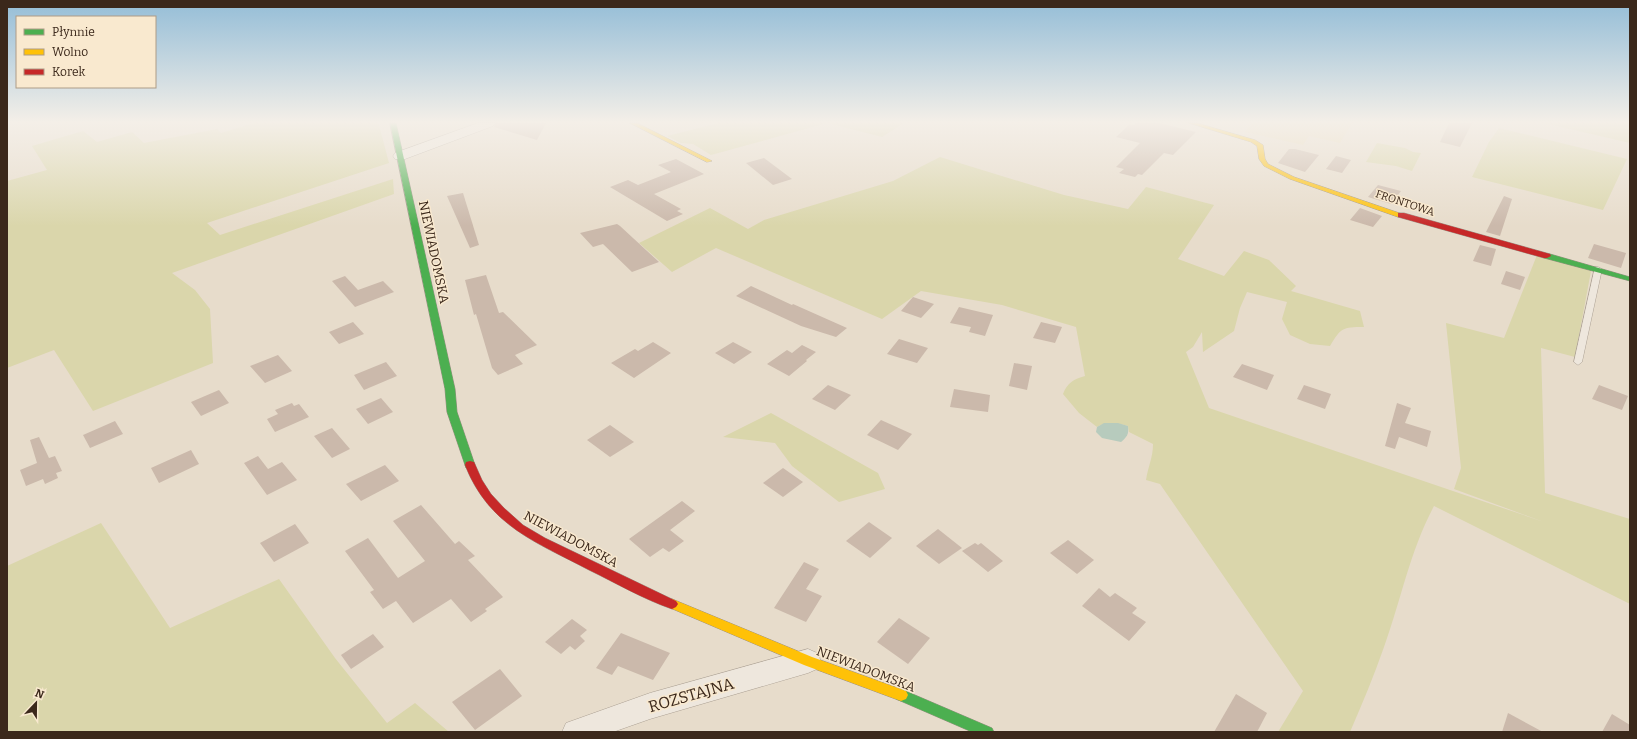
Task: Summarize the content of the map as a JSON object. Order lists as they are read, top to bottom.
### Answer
{
  "streets": {
    "street": ["FRONTOWA", "NIEWIADOMSKA", "ROZSTAJNA"]
  },
  "crossings": [
    ["NIEWIADOMSKA", "ROZSTAJNA"]
  ],
  "legend": ["Płynnie", "Wolno", "Korek"],
  "north": "top"
}
